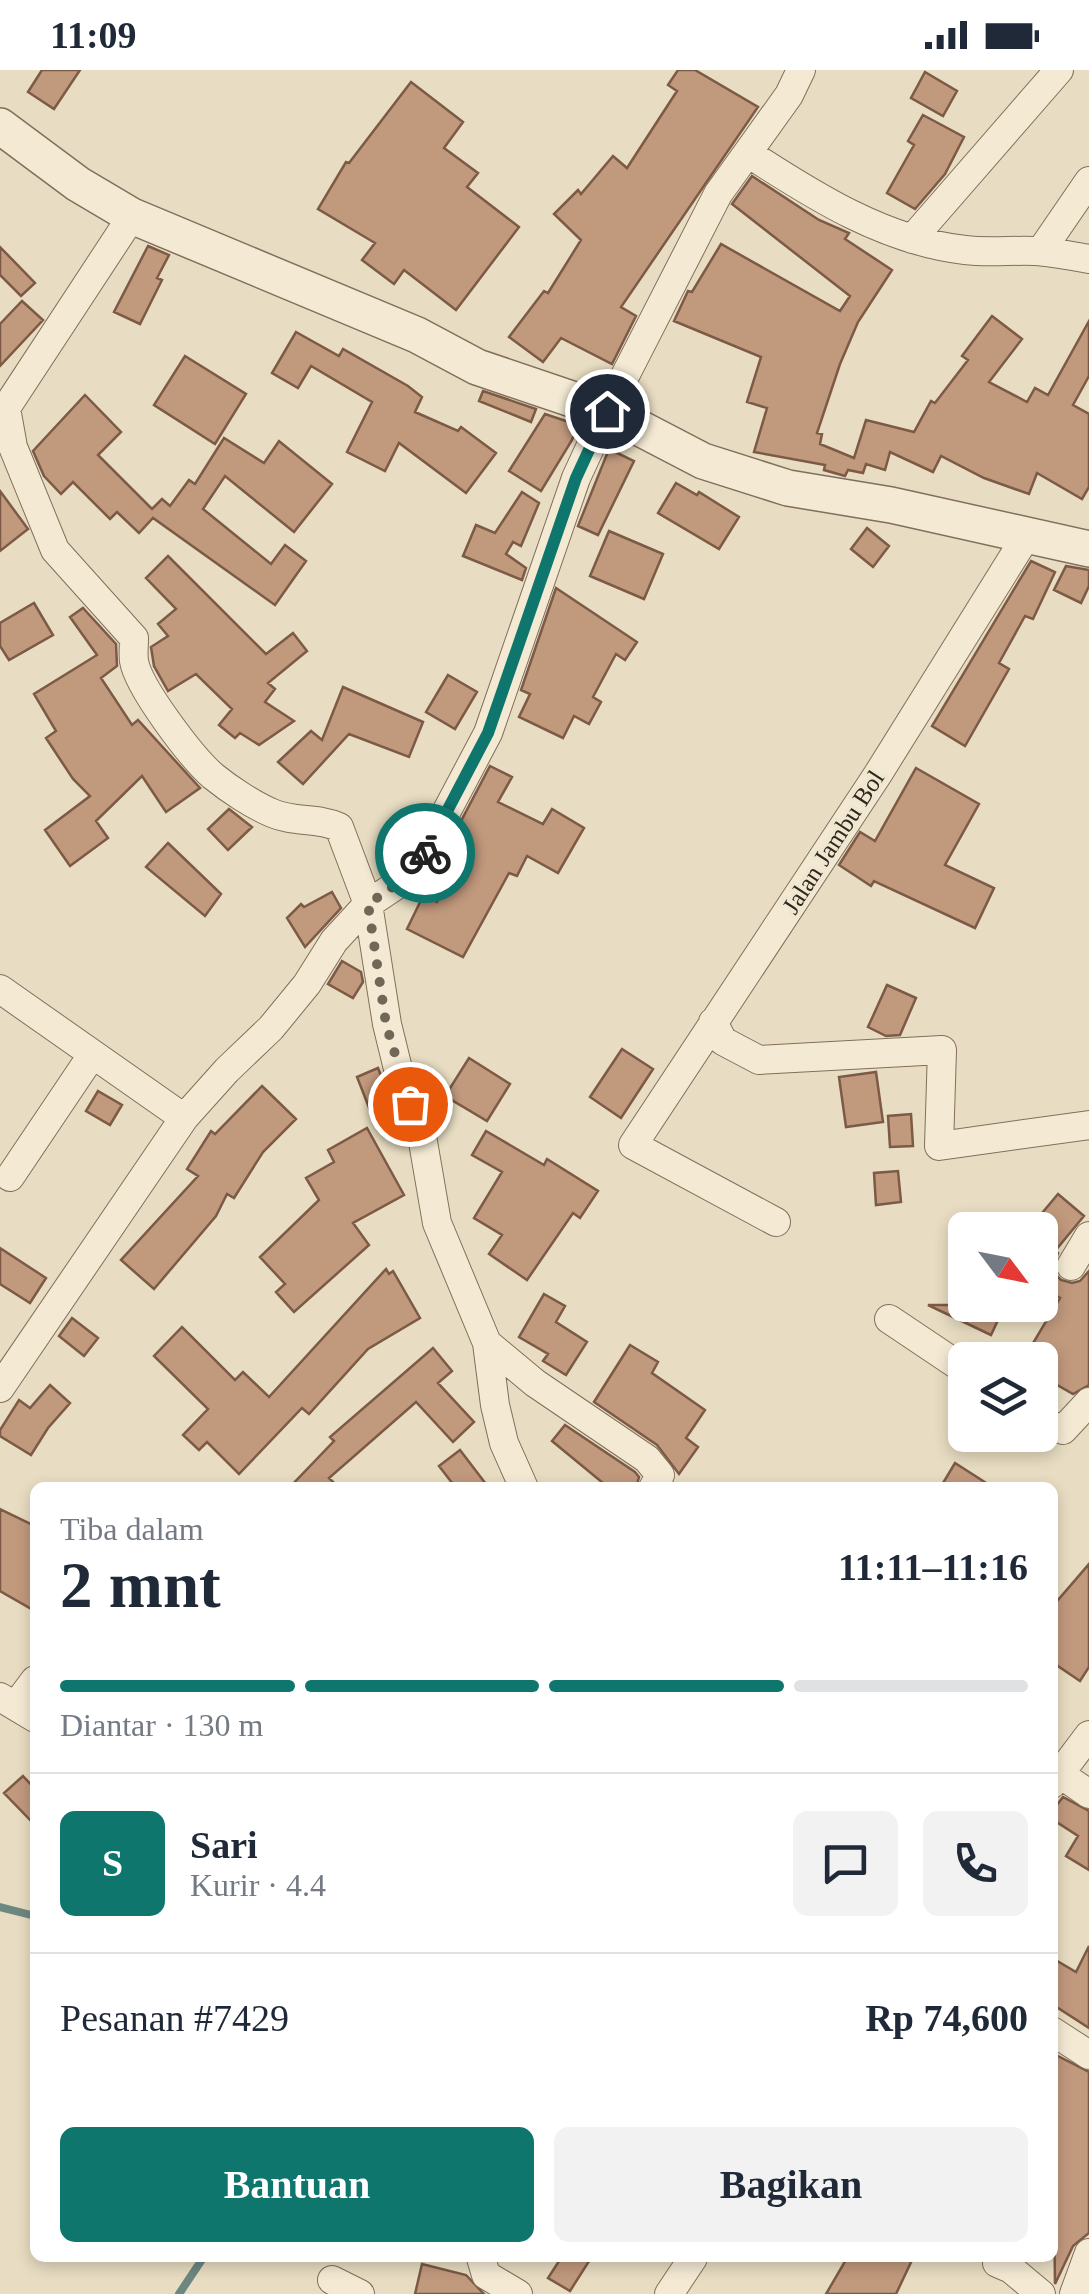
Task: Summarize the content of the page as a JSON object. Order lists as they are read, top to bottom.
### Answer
{
  "streets": {
    "street": ["Jalan Jambu Bol"]
  },
  "north": "bottom right",
  "page": {
    "status": "11:09",
    "heading": ["2 mnt", "Tiba dalam", "11:11–11:16"],
    "panel": [
      "Sari",
      "Kurir · 4.4",
      "Pesanan #7429",
      "Rp 74,600"
    ],
    "bar": "Diantar · 130 m",
    "round": "S",
    "buttons": ["Bantuan", "Bagikan"]
  }
}
